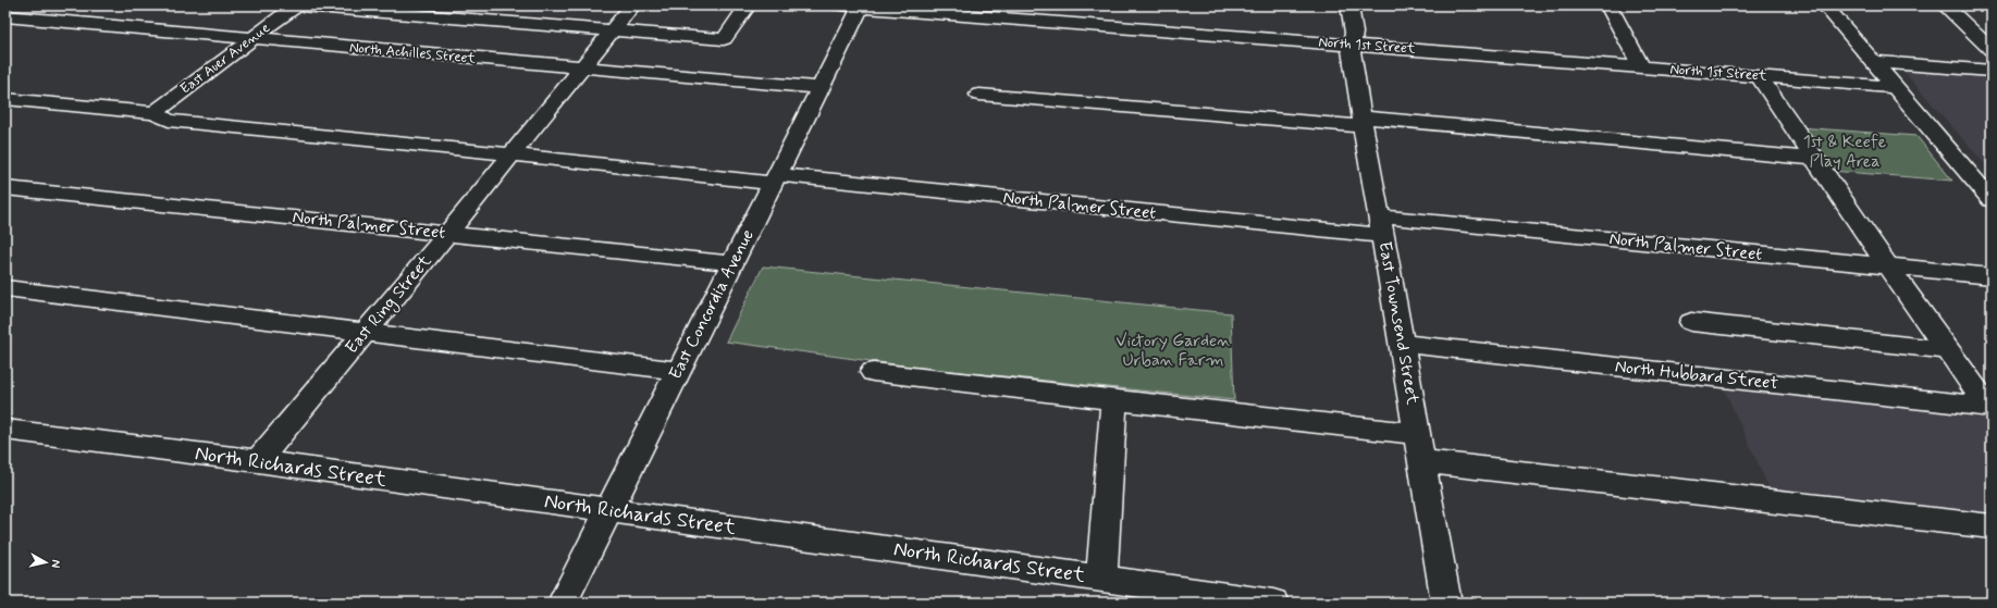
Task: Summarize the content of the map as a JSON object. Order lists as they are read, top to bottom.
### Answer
{
  "streets": {
    "street": [
      "North 1st Street",
      "North Achilles Street",
      "East Auer Avenue",
      "North Palmer Street",
      "East Ring Street",
      "East Concordia Avenue",
      "East Townsend Street",
      "North Hubbard Street",
      "North Richards Street"
    ]
  },
  "crossings": [
    ["North 1st Street", "East Concordia Avenue"],
    ["North 1st Street", "East Townsend Street"],
    ["North Achilles Street", "East Auer Avenue"],
    ["North Achilles Street", "East Ring Street"],
    ["North Achilles Street", "East Concordia Avenue"],
    ["East Auer Avenue", "North Palmer Street"],
    ["North Palmer Street", "East Ring Street"],
    ["North Palmer Street", "East Concordia Avenue"],
    ["North Palmer Street", "East Townsend Street"],
    ["East Ring Street", "North Richards Street"],
    ["East Concordia Avenue", "North Richards Street"],
    ["East Townsend Street", "North Hubbard Street"]
  ],
  "parks": ["1st & Keefe Play Area", "Victory Garden Urban Farm"],
  "north": "right"
}
